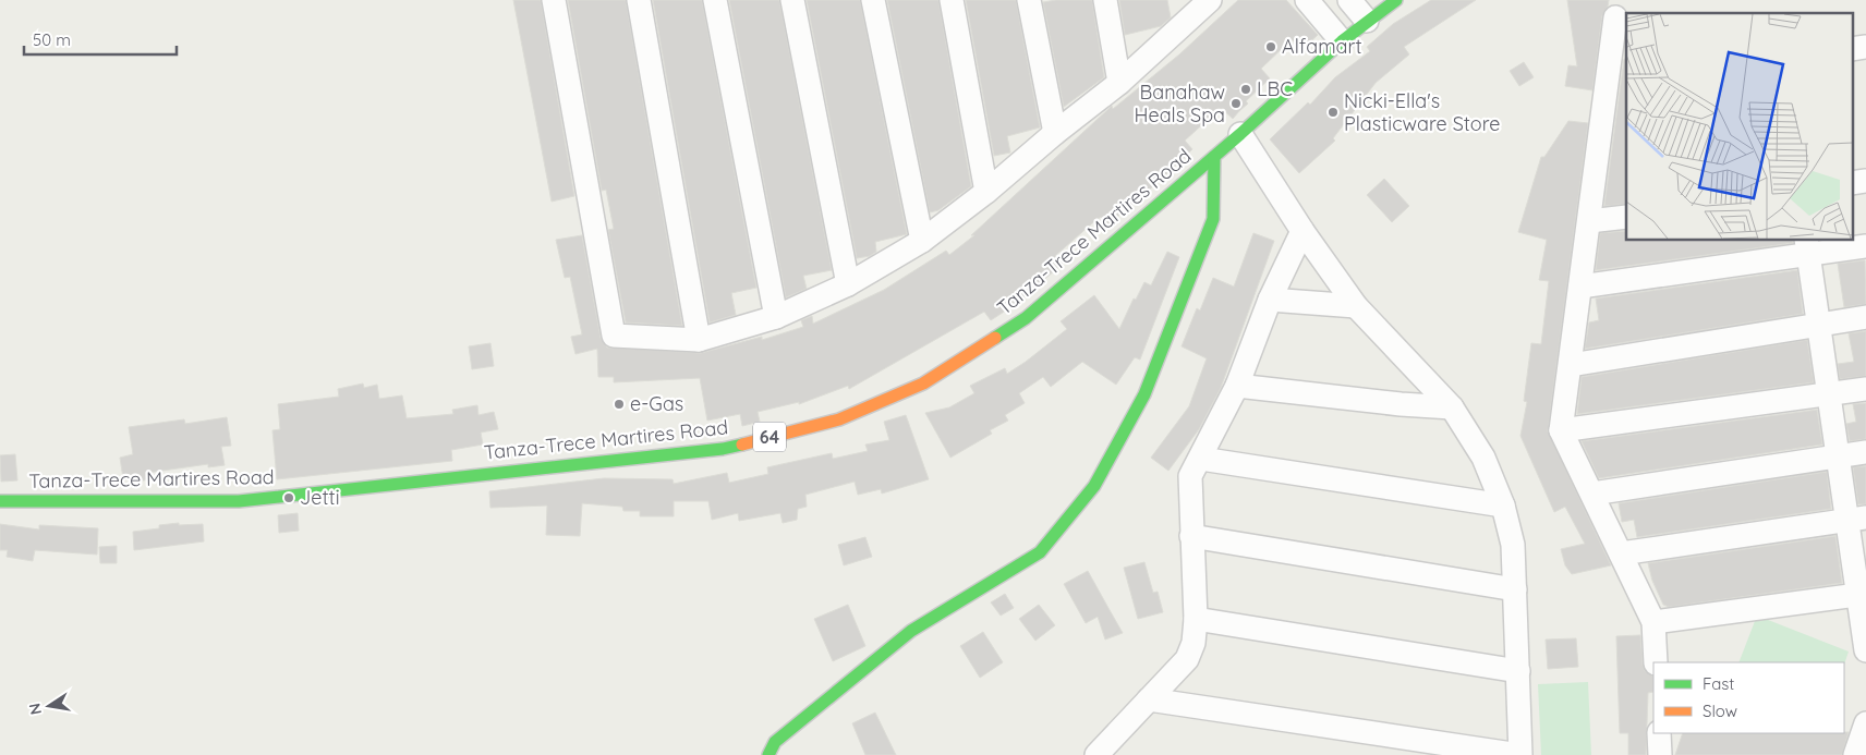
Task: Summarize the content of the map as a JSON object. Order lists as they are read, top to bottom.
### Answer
{
  "streets": {
    "main road": ["Tanza-Trece Martires Road", "64"]
  },
  "places": [
    "Alfamart",
    "LBC",
    "Banahaw Heals Spa",
    "Nicki-Ella's Plasticware Store",
    "e-Gas",
    "Jetti"
  ],
  "legend": ["Fast", "Slow"],
  "scale_bar": "50 m",
  "north": "left"
}
